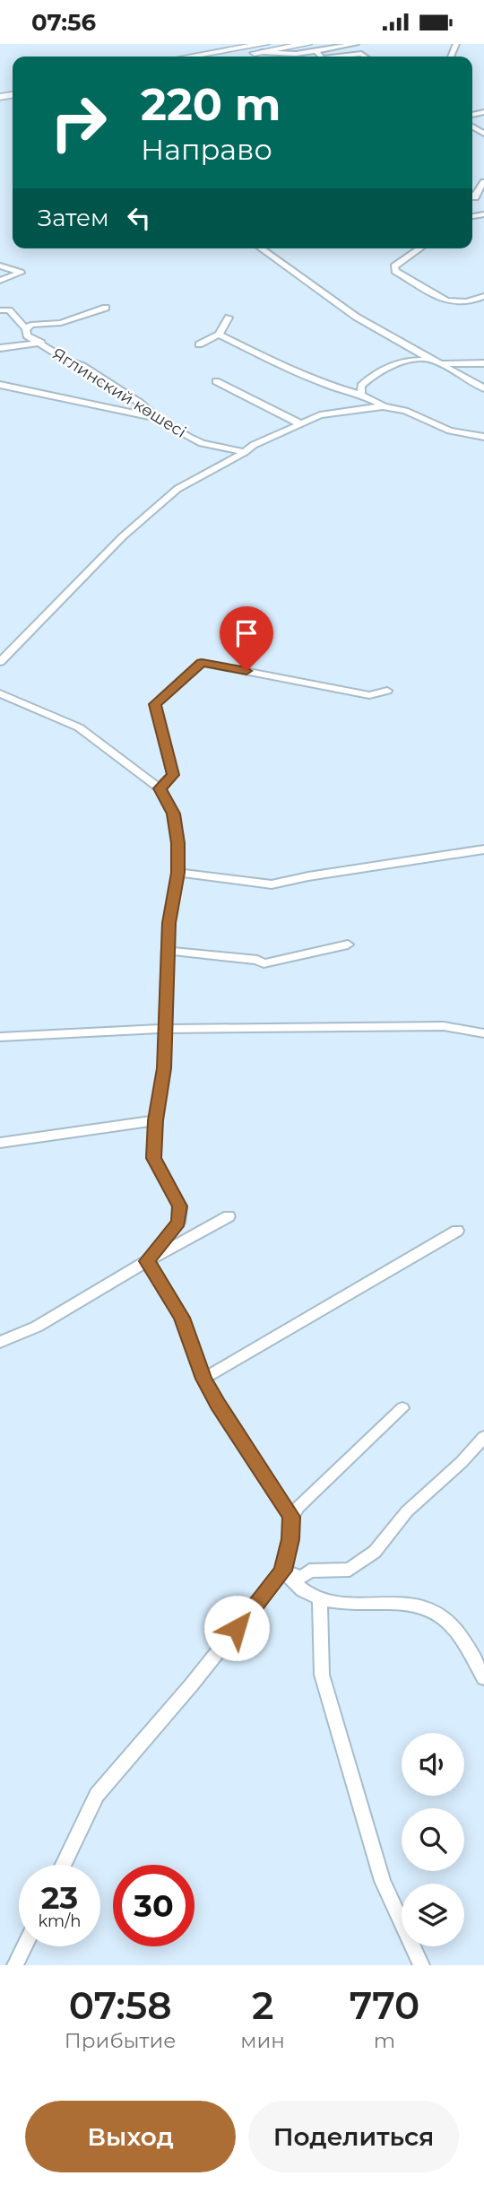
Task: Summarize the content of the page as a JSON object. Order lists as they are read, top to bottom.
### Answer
{
  "streets": {
    "street": ["Яглинский көшесі"]
  },
  "page": {
    "status": "07:56",
    "turn": ["220 m", "Направо"],
    "then": "Затем",
    "speed": "23 km/h",
    "limit": "30",
    "eta": [
      "07:58",
      "Прибытие",
      "2",
      "мин",
      "770",
      "m"
    ],
    "buttons": ["Выход", "Поделиться"]
  }
}
